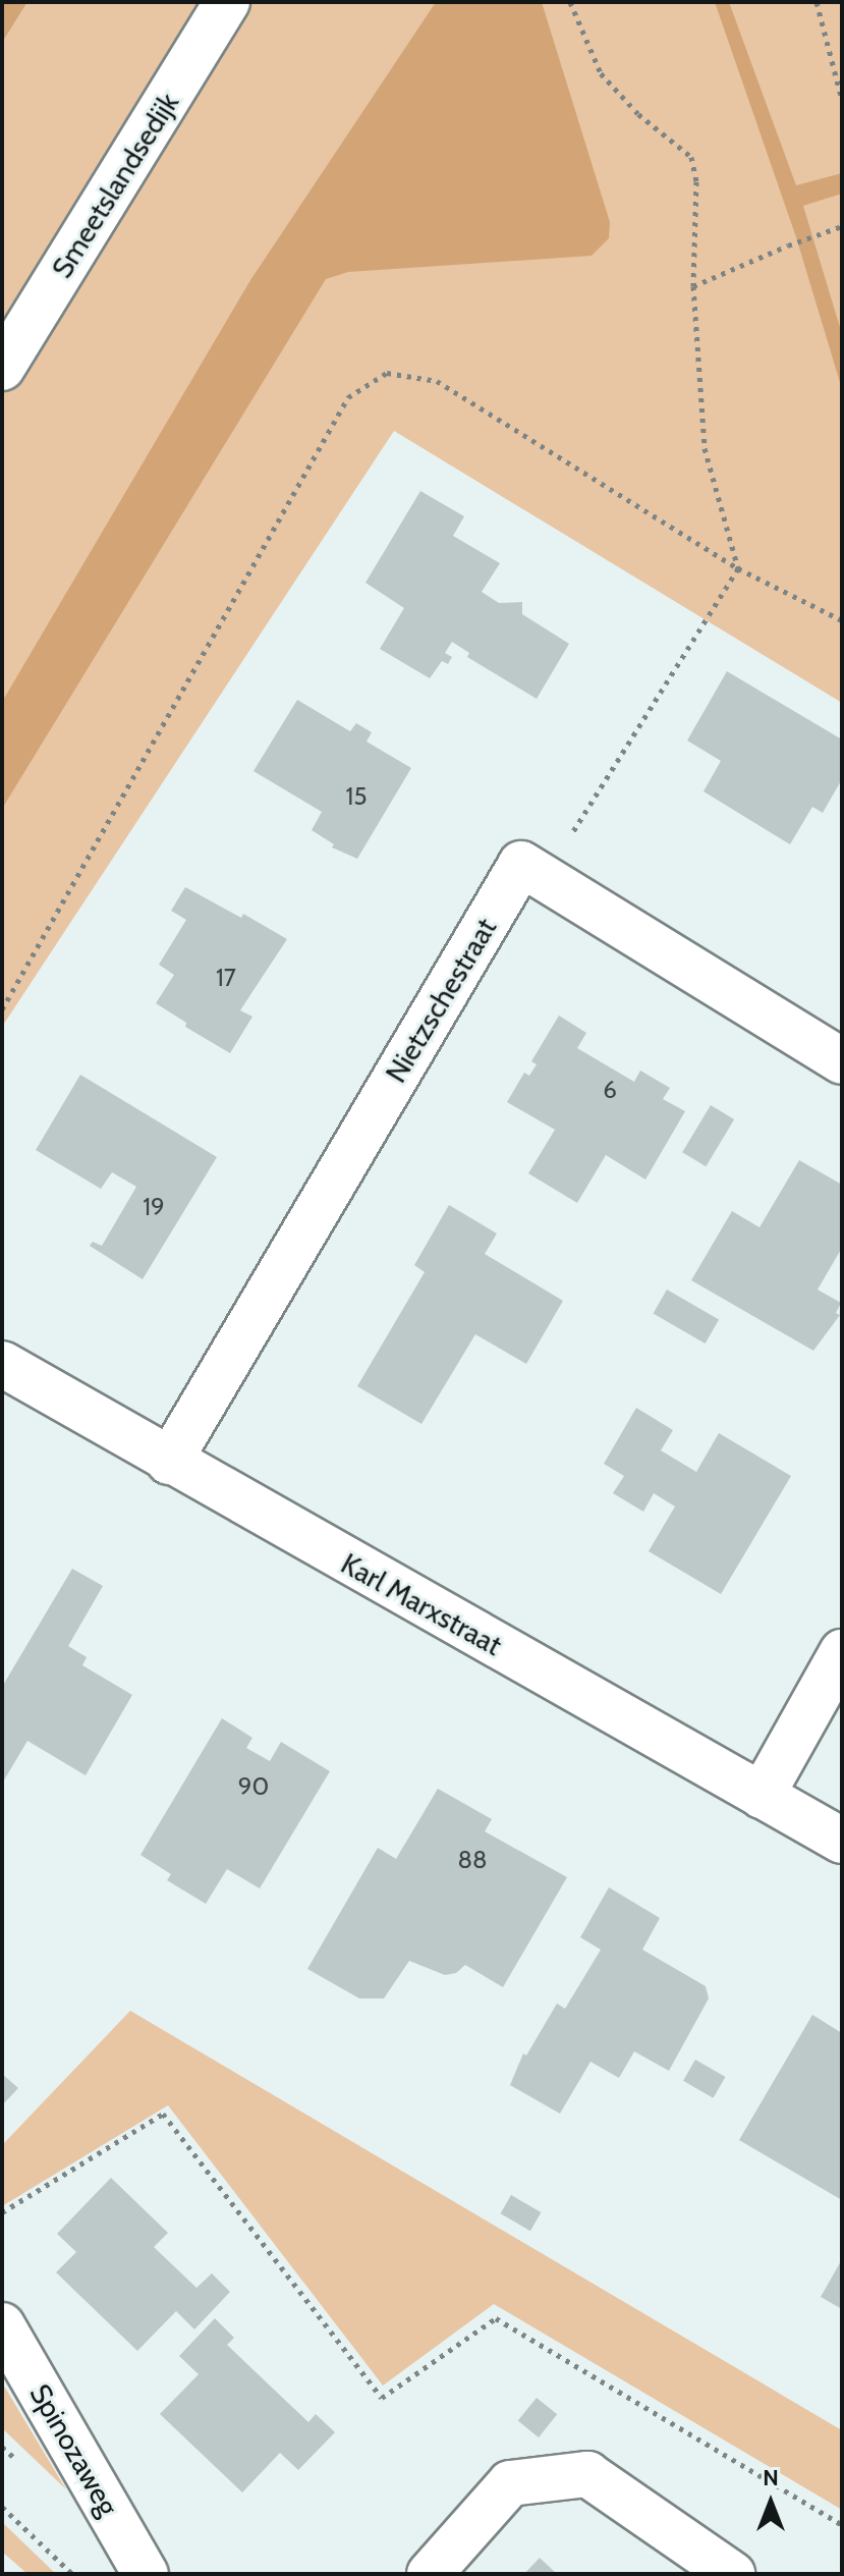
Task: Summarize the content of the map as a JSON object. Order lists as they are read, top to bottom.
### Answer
{
  "streets": {
    "street": [
      "Smeetslandsedijk",
      "Nietzschestraat",
      "Karl Marxstraat",
      "Spinozaweg"
    ]
  },
  "crossings": [
    ["Nietzschestraat", "Karl Marxstraat"]
  ],
  "house_numbers": [
    "15",
    "17",
    "6",
    "19",
    "90",
    "88"
  ],
  "north": "top"
}
